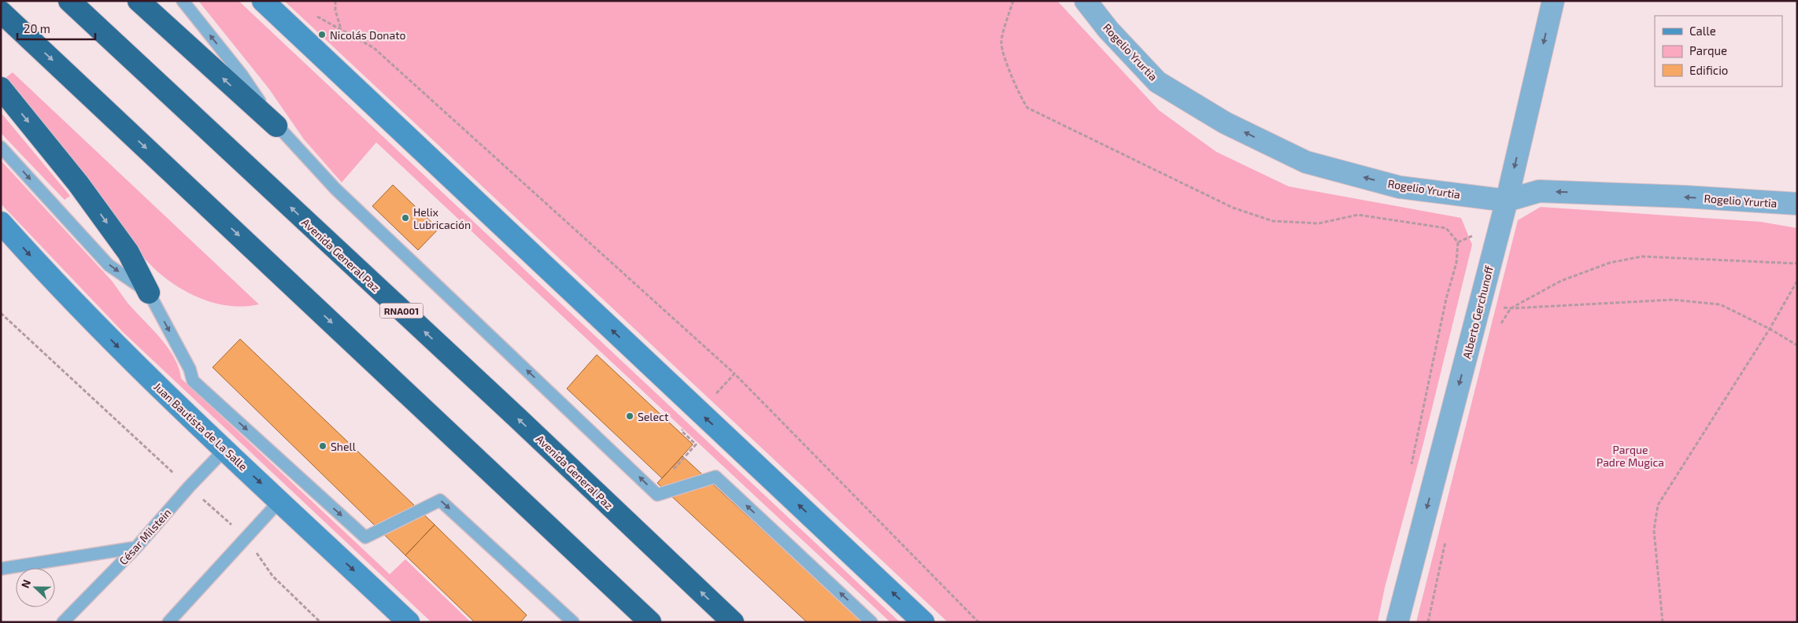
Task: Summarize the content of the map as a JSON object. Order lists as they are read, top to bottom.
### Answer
{
  "streets": {
    "highway": ["Avenida General Paz", "RNA001"],
    "street": ["Rogelio Yrurtia", "Alberto Gerchunoff", "Juan Bautista de La Salle"],
    "lane": ["César Milstein"]
  },
  "crossings": [
    ["Rogelio Yrurtia", "Alberto Gerchunoff"],
    ["Juan Bautista de La Salle", "César Milstein"]
  ],
  "one_way": ["Rogelio Yrurtia", "Alberto Gerchunoff", "Juan Bautista de La Salle"],
  "parks": ["Parque Padre Mugica"],
  "places": [
    "Nicolás Donato",
    "Helix Lubricación",
    "Select",
    "Shell"
  ],
  "legend": ["Calle", "Parque", "Edificio"],
  "scale_bar": "20 m",
  "north": "left"
}
